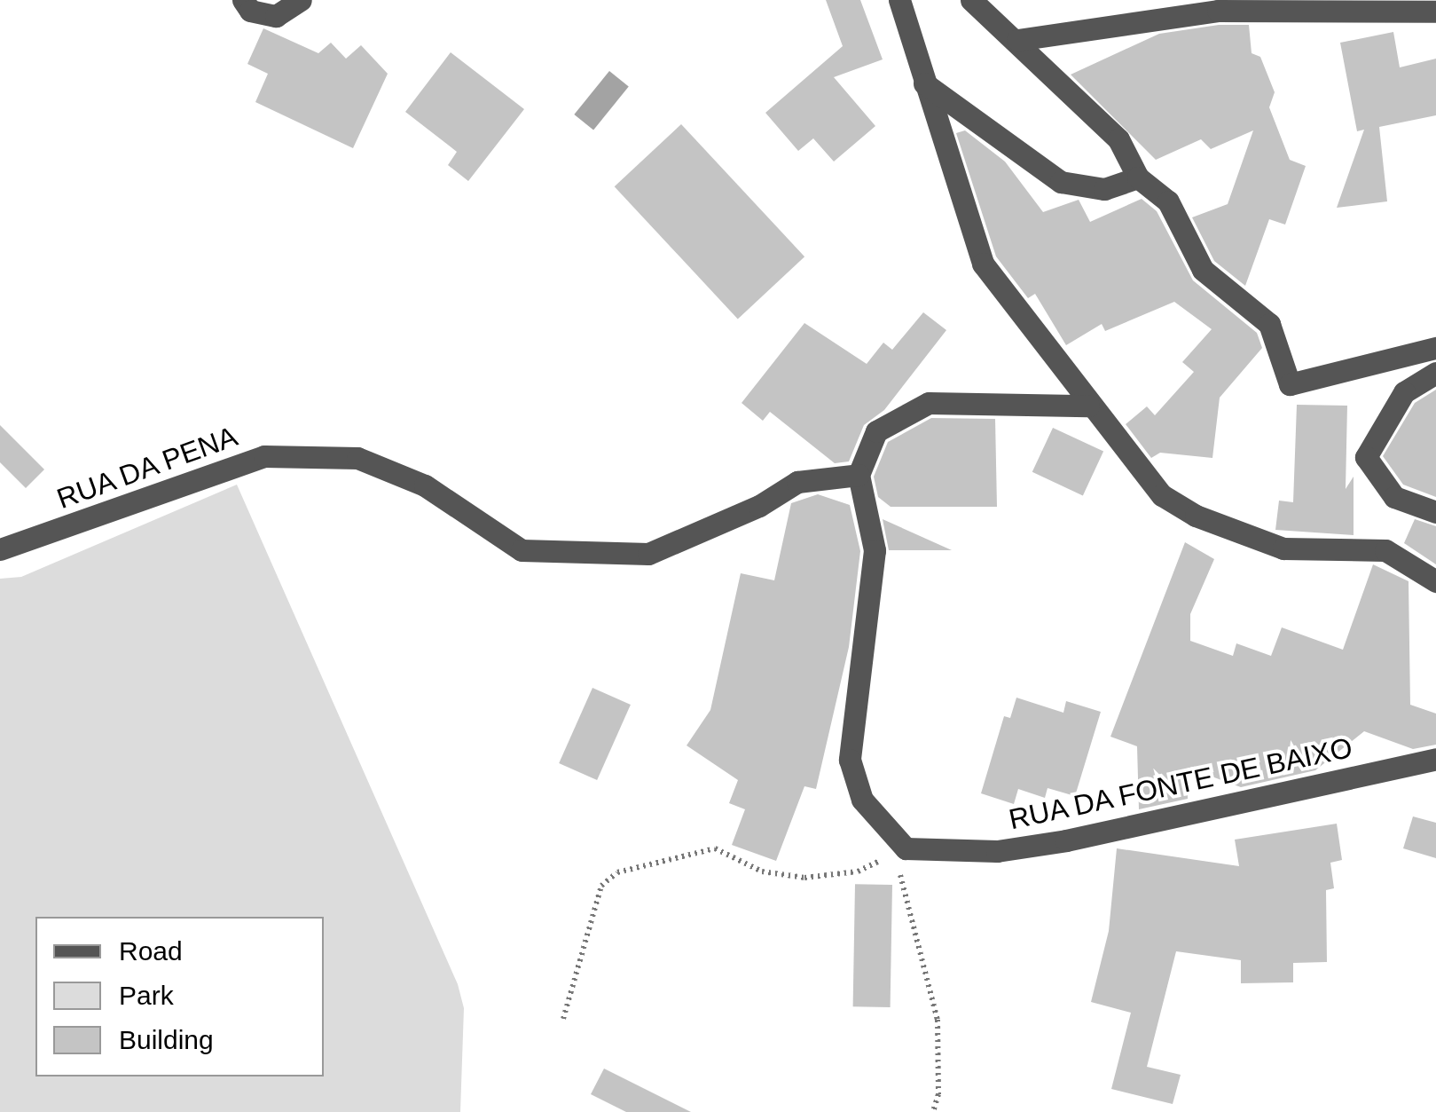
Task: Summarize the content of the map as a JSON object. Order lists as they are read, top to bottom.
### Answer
{
  "streets": {
    "street": ["RUA DA PENA", "RUA DA FONTE DE BAIXO"]
  },
  "legend": ["Road", "Park", "Building"]
}
